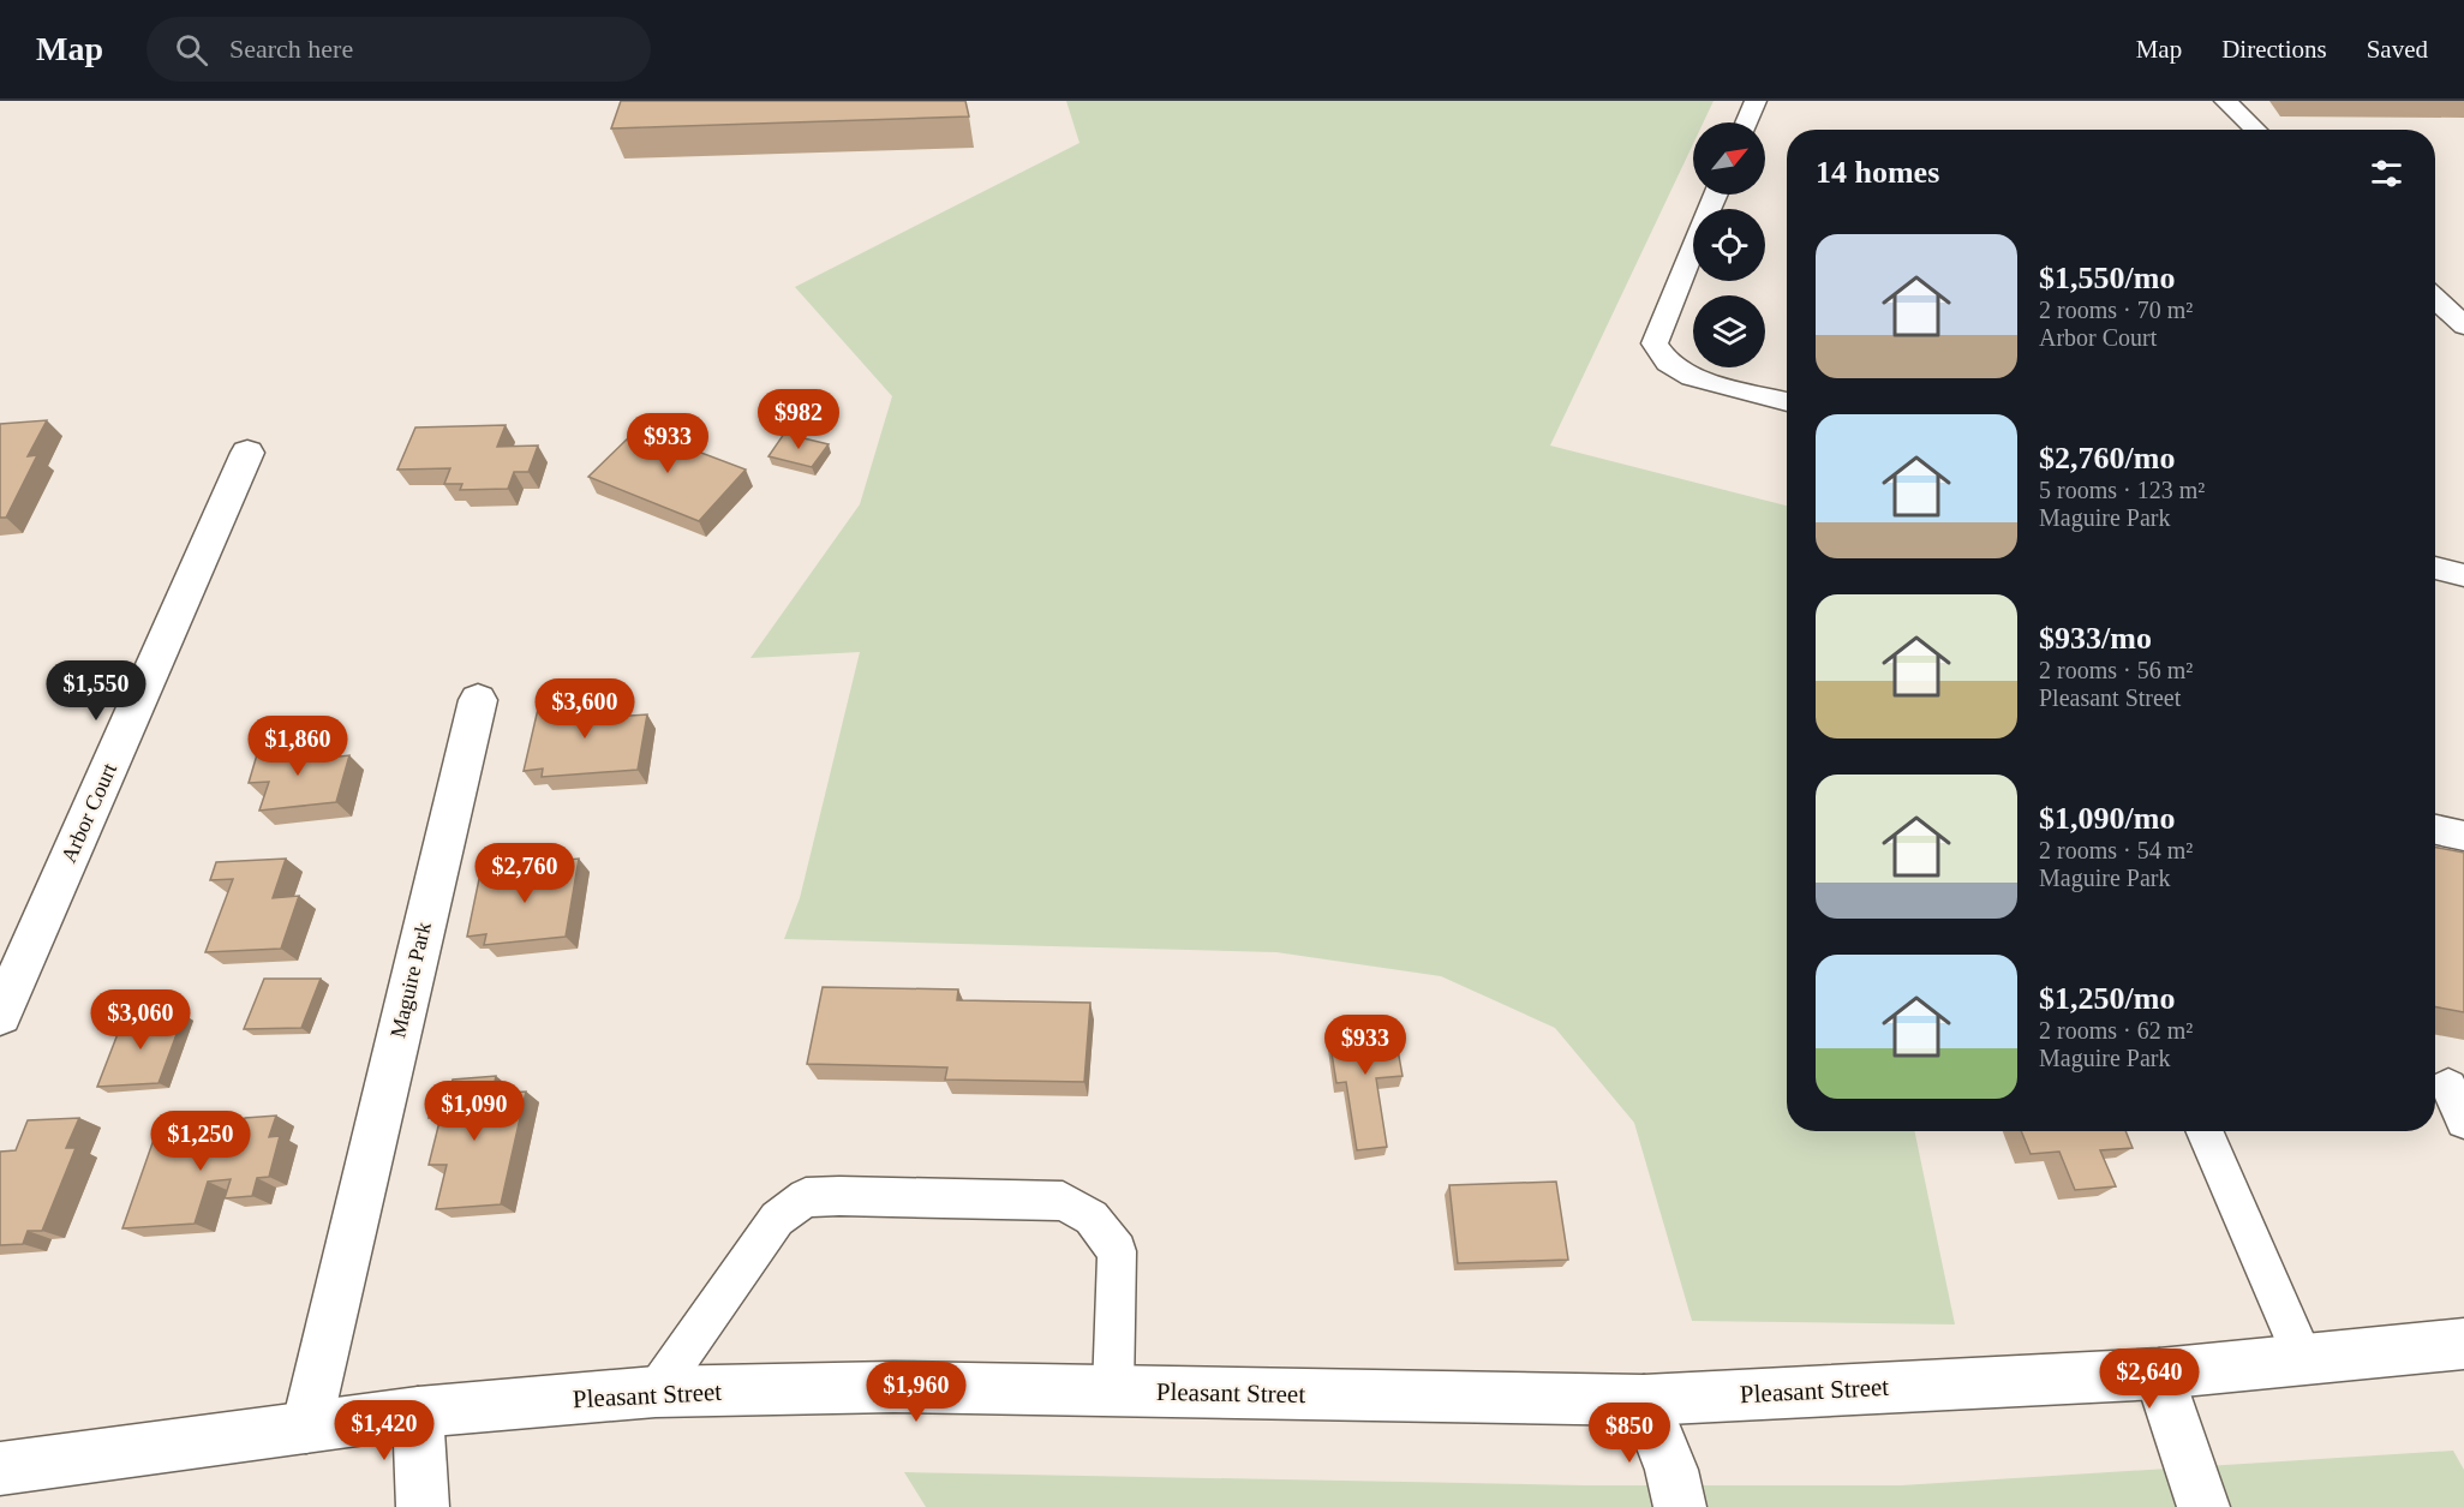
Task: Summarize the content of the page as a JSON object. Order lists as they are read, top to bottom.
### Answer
{
  "streets": {
    "street": ["Arbor Court", "Maguire Park", "Pleasant Street"]
  },
  "crossings": [
    ["Maguire Park", "Pleasant Street"]
  ],
  "north": "top right",
  "page": {
    "header": "Map",
    "search": "Search here",
    "nav": ["Map", "Directions", "Saved"],
    "heading": "14 homes",
    "list": [
      {
        "name": "$1,550/mo",
        "note": "2 rooms · 70 m² · Arbor Court"
      },
      {
        "name": "$2,760/mo",
        "note": "5 rooms · 123 m² · Maguire Park"
      },
      {
        "name": "$933/mo",
        "note": "2 rooms · 56 m² · Pleasant Street"
      },
      {
        "name": "$1,090/mo",
        "note": "2 rooms · 54 m² · Maguire Park"
      },
      {
        "name": "$1,250/mo",
        "note": "2 rooms · 62 m² · Maguire Park"
      }
    ],
    "price": [
      "$982",
      "$933",
      "$1,550",
      "$3,600",
      "$1,860",
      "$2,760",
      "$3,060",
      "$933",
      "$1,090",
      "$1,250",
      "$2,640",
      "$1,960",
      "$1,420",
      "$850"
    ]
  }
}
